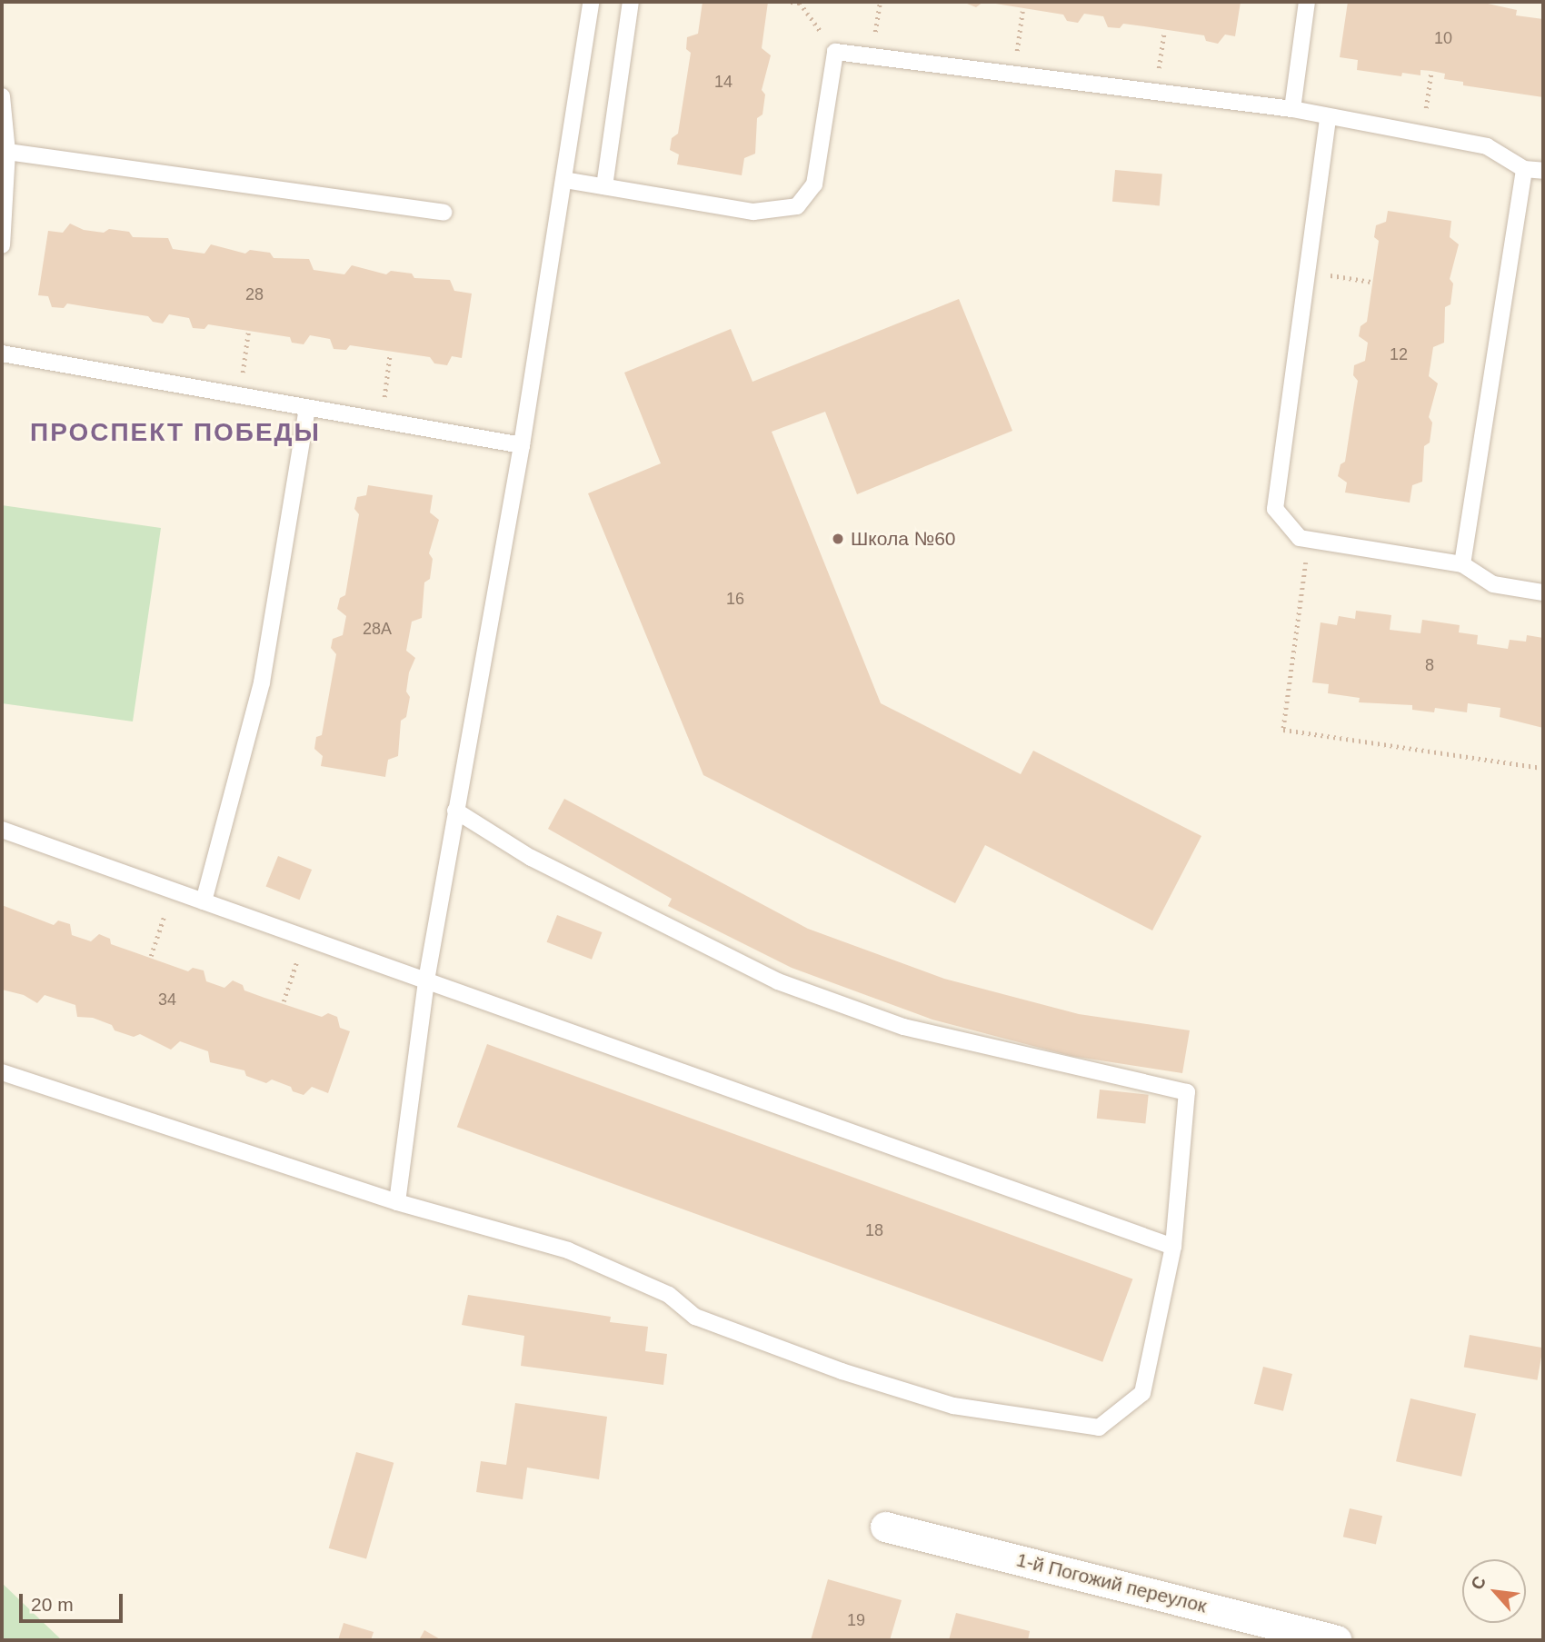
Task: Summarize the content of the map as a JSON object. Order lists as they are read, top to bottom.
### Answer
{
  "streets": {
    "street": ["1-й Погожий переулок"]
  },
  "districts": ["ПРОСПЕКТ ПОБЕДЫ"],
  "places": ["Школа №60"],
  "house_numbers": [
    "10",
    "14",
    "28",
    "12",
    "16",
    "28А",
    "8",
    "34",
    "18",
    "19"
  ],
  "scale_bar": "20 m",
  "north": "top left"
}
